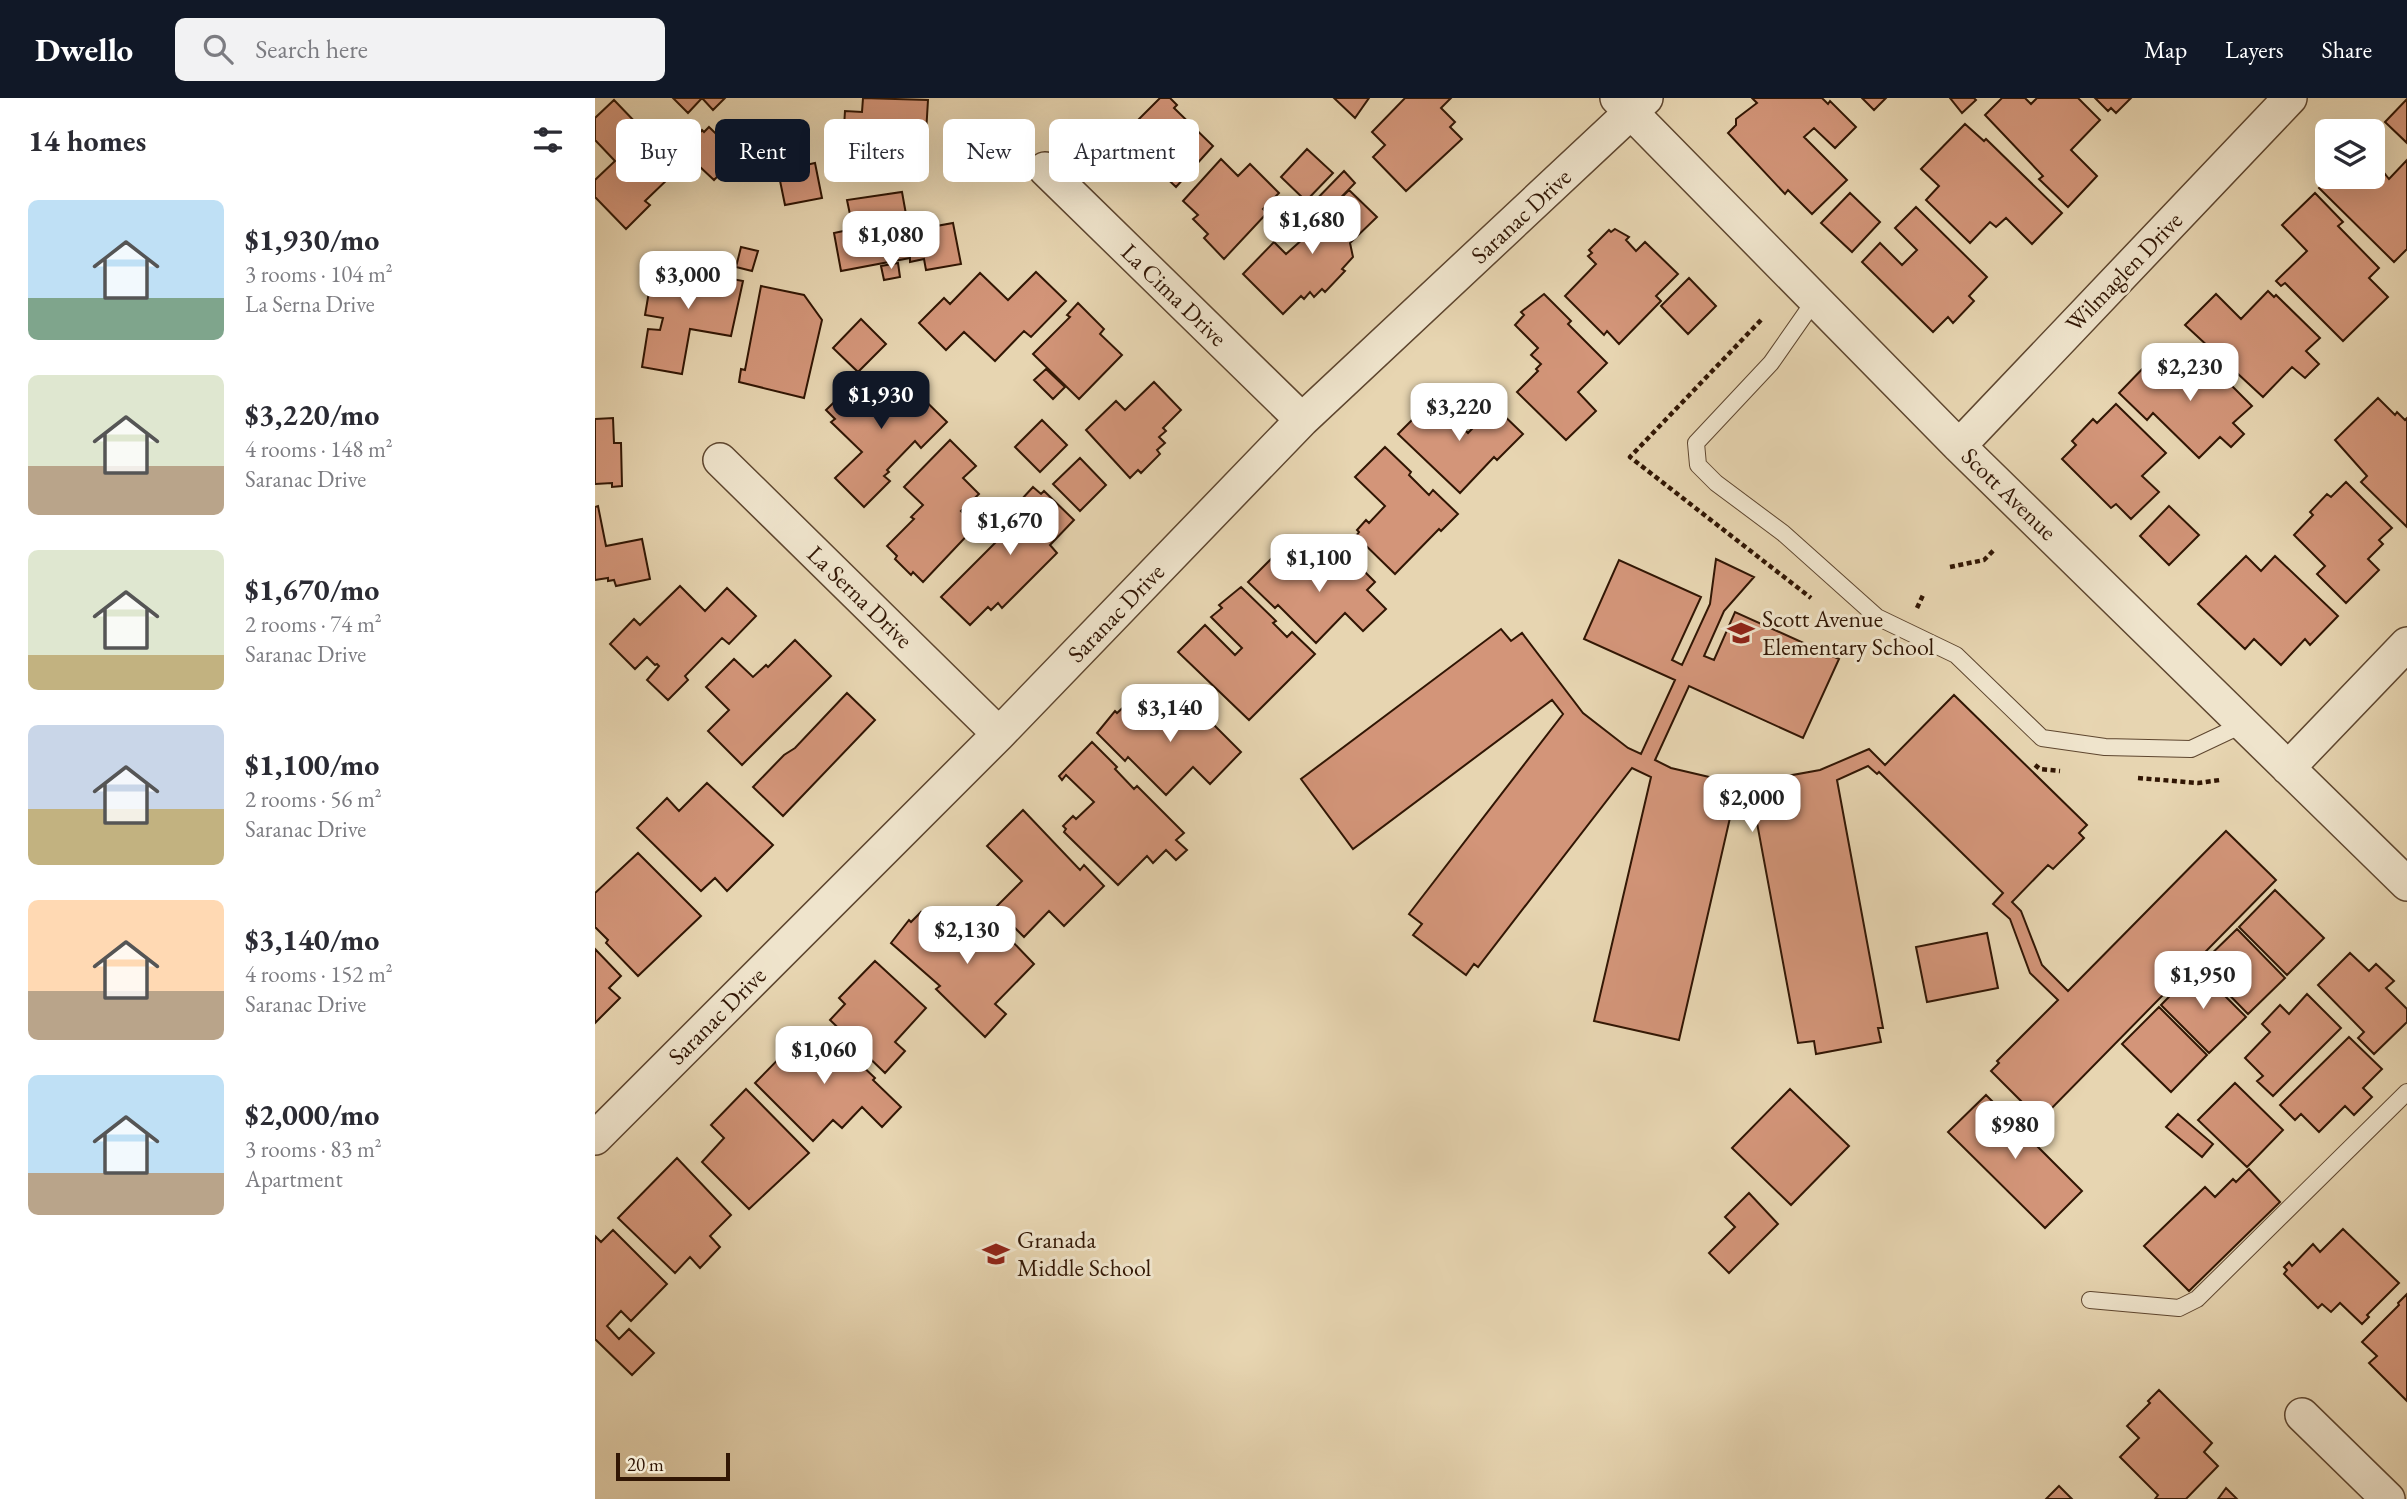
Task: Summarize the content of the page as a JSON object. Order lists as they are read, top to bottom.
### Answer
{
  "streets": {
    "street": [
      "Saranac Drive",
      "Wilmaglen Drive",
      "La Cima Drive",
      "Scott Avenue",
      "La Serna Drive"
    ]
  },
  "crossings": [
    ["Saranac Drive", "La Cima Drive"],
    ["Saranac Drive", "Scott Avenue"],
    ["Saranac Drive", "La Serna Drive"],
    ["Wilmaglen Drive", "Scott Avenue"]
  ],
  "places": {
    "school or university": ["Scott Avenue Elementary School", "Granada Middle School"]
  },
  "scale_bar": "20 m",
  "page": {
    "header": "Dwello",
    "search": "Search here",
    "nav": ["Map", "Layers", "Share"],
    "heading": "14 homes",
    "chip": [
      "Buy",
      "Rent",
      "Filters",
      "New",
      "Apartment"
    ],
    "list": [
      {
        "name": "$1,930/mo",
        "note": "3 rooms · 104 m² · La Serna Drive"
      },
      {
        "name": "$3,220/mo",
        "note": "4 rooms · 148 m² · Saranac Drive"
      },
      {
        "name": "$1,670/mo",
        "note": "2 rooms · 74 m² · Saranac Drive"
      },
      {
        "name": "$1,100/mo",
        "note": "2 rooms · 56 m² · Saranac Drive"
      },
      {
        "name": "$3,140/mo",
        "note": "4 rooms · 152 m² · Saranac Drive"
      },
      {
        "name": "$2,000/mo",
        "note": "3 rooms · 83 m² · Apartment"
      }
    ],
    "price": [
      "$1,680",
      "$1,080",
      "$3,000",
      "$2,230",
      "$1,930",
      "$3,220",
      "$1,670",
      "$1,100",
      "$3,140",
      "$2,000",
      "$2,130",
      "$1,950",
      "$1,060",
      "$980"
    ],
    "scale": "20 m"
  }
}
